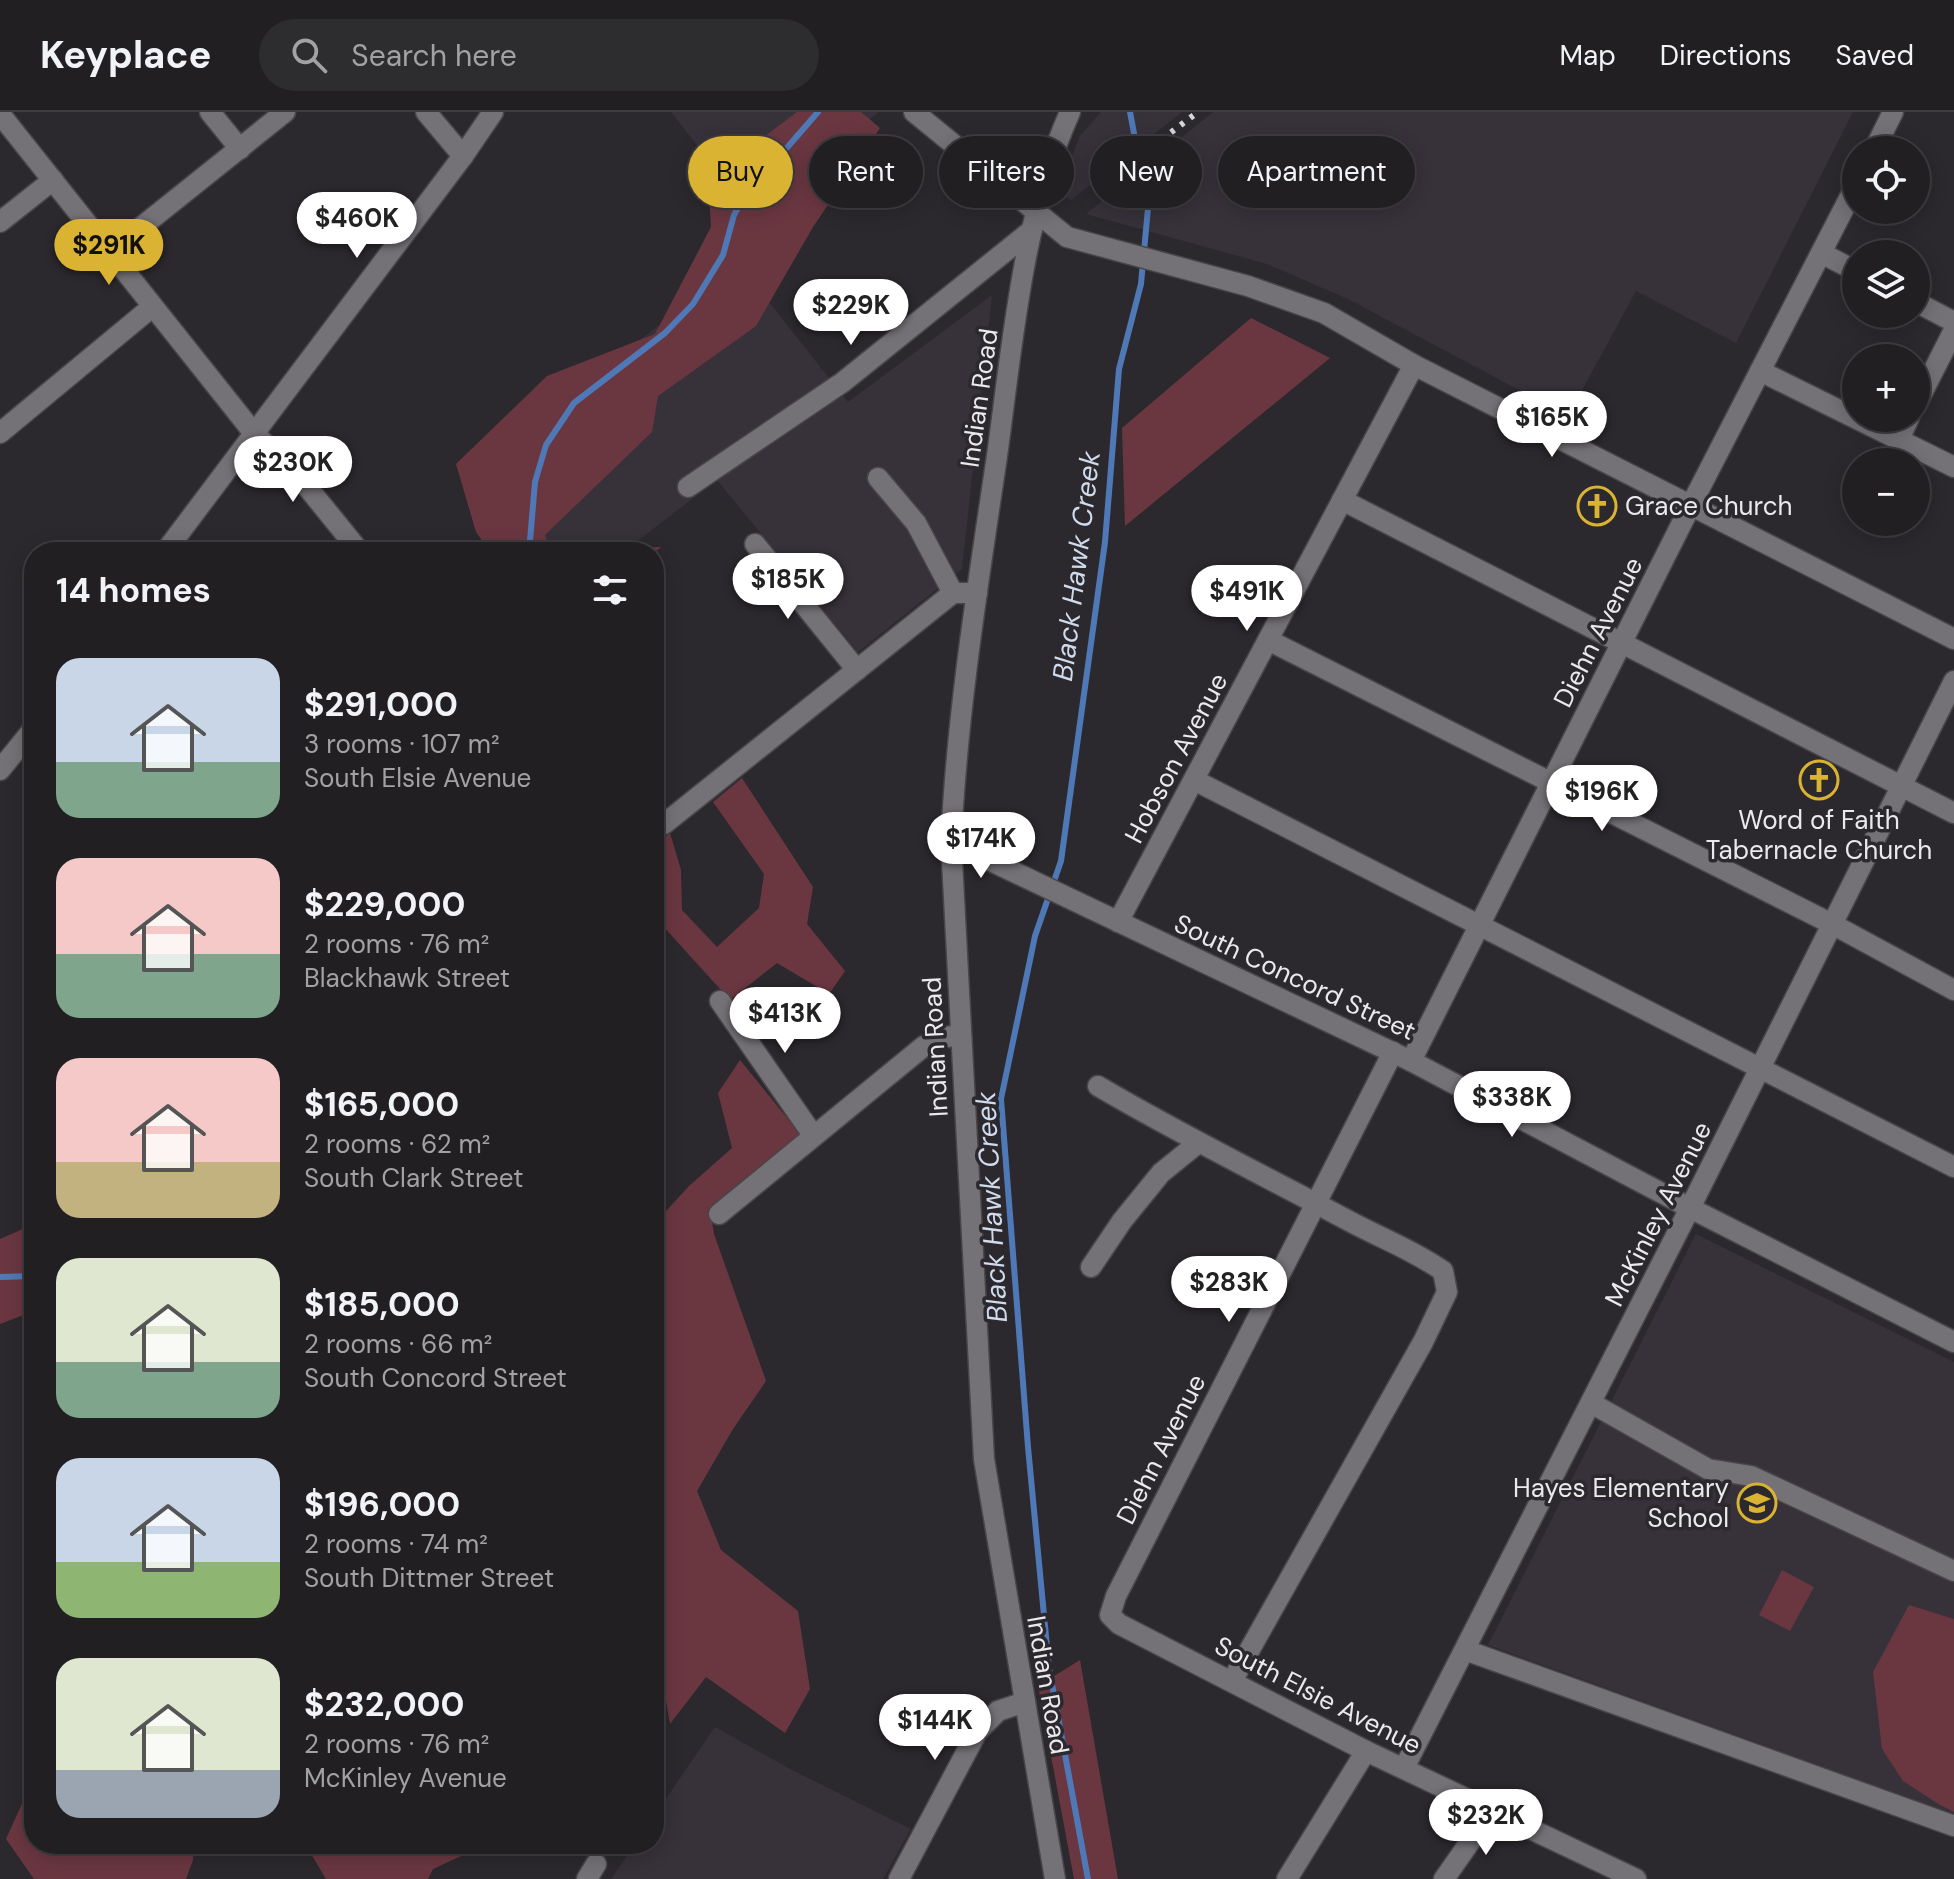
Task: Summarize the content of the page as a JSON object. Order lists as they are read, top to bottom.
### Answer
{
  "streets": {
    "street": [
      "Indian Road",
      "Diehn Avenue",
      "Hobson Avenue",
      "South Concord Street",
      "McKinley Avenue",
      "South Elsie Avenue"
    ]
  },
  "crossings": [
    ["Indian Road", "South Concord Street"],
    ["Diehn Avenue", "South Concord Street"],
    ["Diehn Avenue", "South Elsie Avenue"],
    ["Hobson Avenue", "South Concord Street"],
    ["South Concord Street", "McKinley Avenue"],
    ["McKinley Avenue", "South Elsie Avenue"]
  ],
  "water": ["Black Hawk Creek"],
  "places": {
    "church": ["Grace Church", "Word of Faith Tabernacle Church"],
    "school or university": ["Hayes Elementary School"]
  },
  "page": {
    "header": "Keyplace",
    "search": "Search here",
    "nav": ["Map", "Directions", "Saved"],
    "map_buttons": ["+", "−"],
    "chip": [
      "Buy",
      "Rent",
      "Filters",
      "New",
      "Apartment"
    ],
    "price": [
      "$460K",
      "$291K",
      "$229K",
      "$165K",
      "$230K",
      "$185K",
      "$491K",
      "$196K",
      "$174K",
      "$413K",
      "$338K",
      "$283K",
      "$144K",
      "$232K"
    ],
    "heading": "14 homes",
    "list": [
      {
        "name": "$291,000",
        "note": "3 rooms · 107 m² · South Elsie Avenue"
      },
      {
        "name": "$229,000",
        "note": "2 rooms · 76 m² · Blackhawk Street"
      },
      {
        "name": "$165,000",
        "note": "2 rooms · 62 m² · South Clark Street"
      },
      {
        "name": "$185,000",
        "note": "2 rooms · 66 m² · South Concord Street"
      },
      {
        "name": "$196,000",
        "note": "2 rooms · 74 m² · South Dittmer Street"
      },
      {
        "name": "$232,000",
        "note": "2 rooms · 76 m² · McKinley Avenue"
      }
    ]
  }
}
